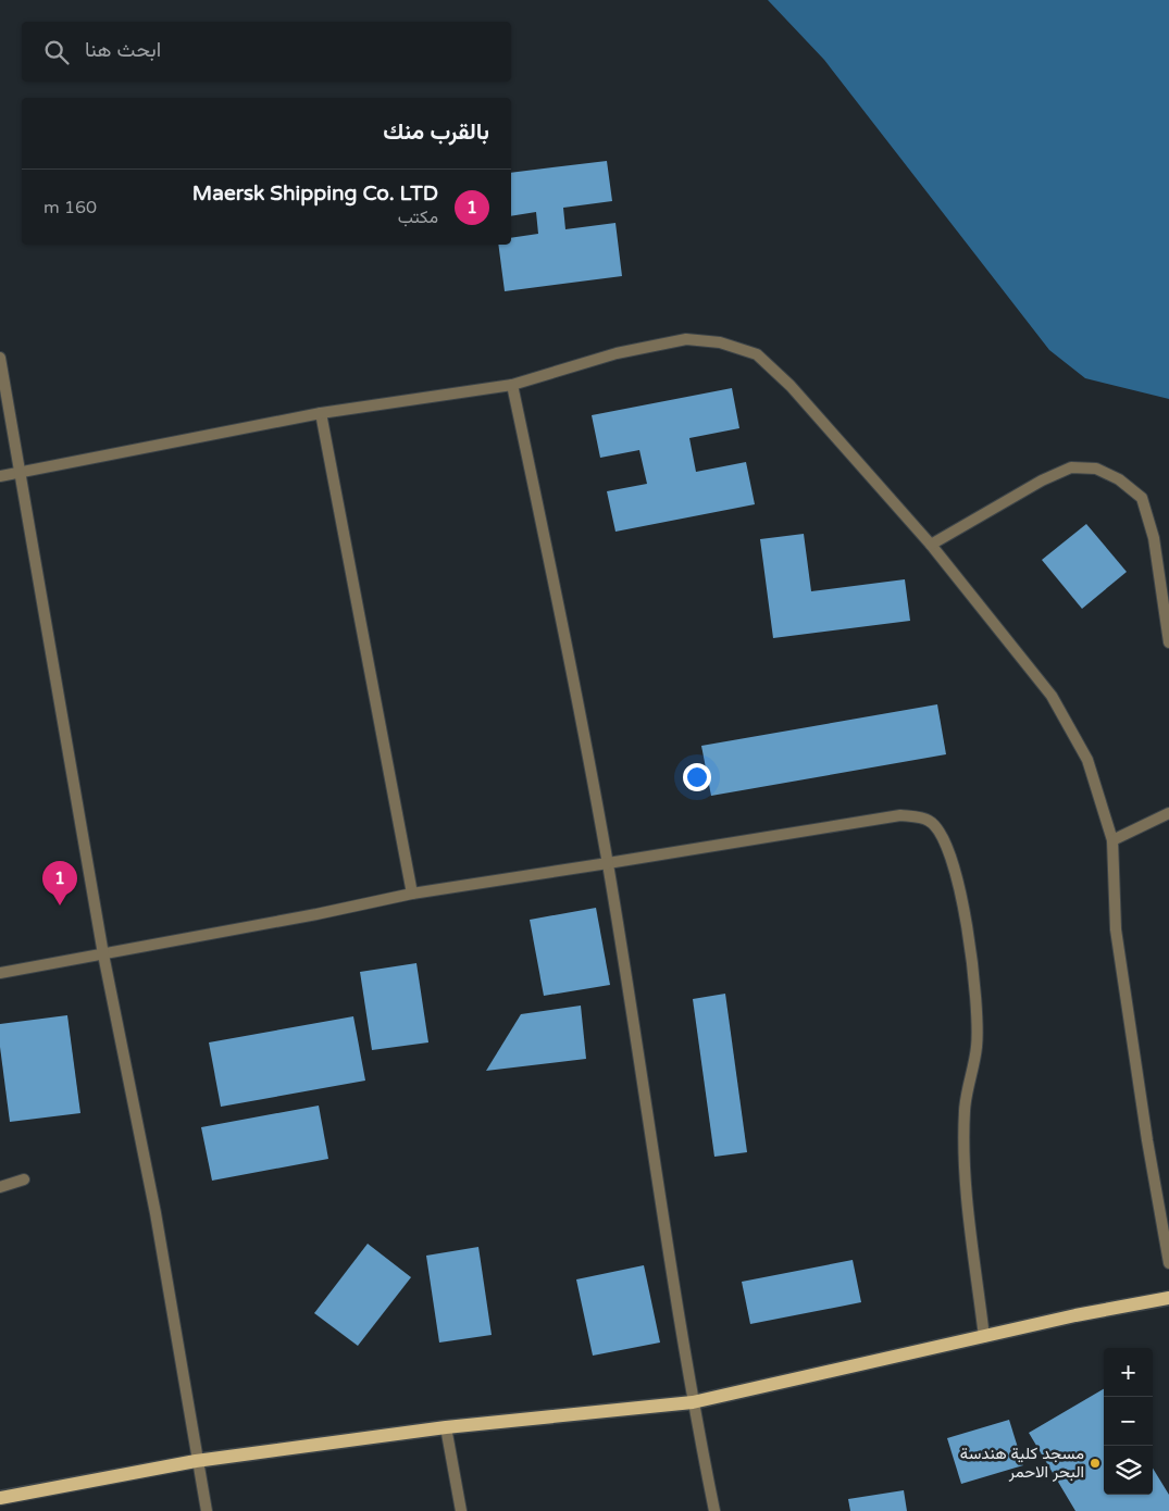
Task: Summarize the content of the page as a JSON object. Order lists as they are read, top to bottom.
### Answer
{
  "places": ["مسجد كلية هندسة البحر الاحمر"],
  "page": {
    "search": "ابحث هنا",
    "heading": "بالقرب منك",
    "list": [
      {
        "mark": "1",
        "name": "Maersk Shipping Co. LTD",
        "note": "مكتب",
        "value": "160 m"
      }
    ],
    "pins": "1",
    "map_buttons": ["+", "−"]
  }
}
